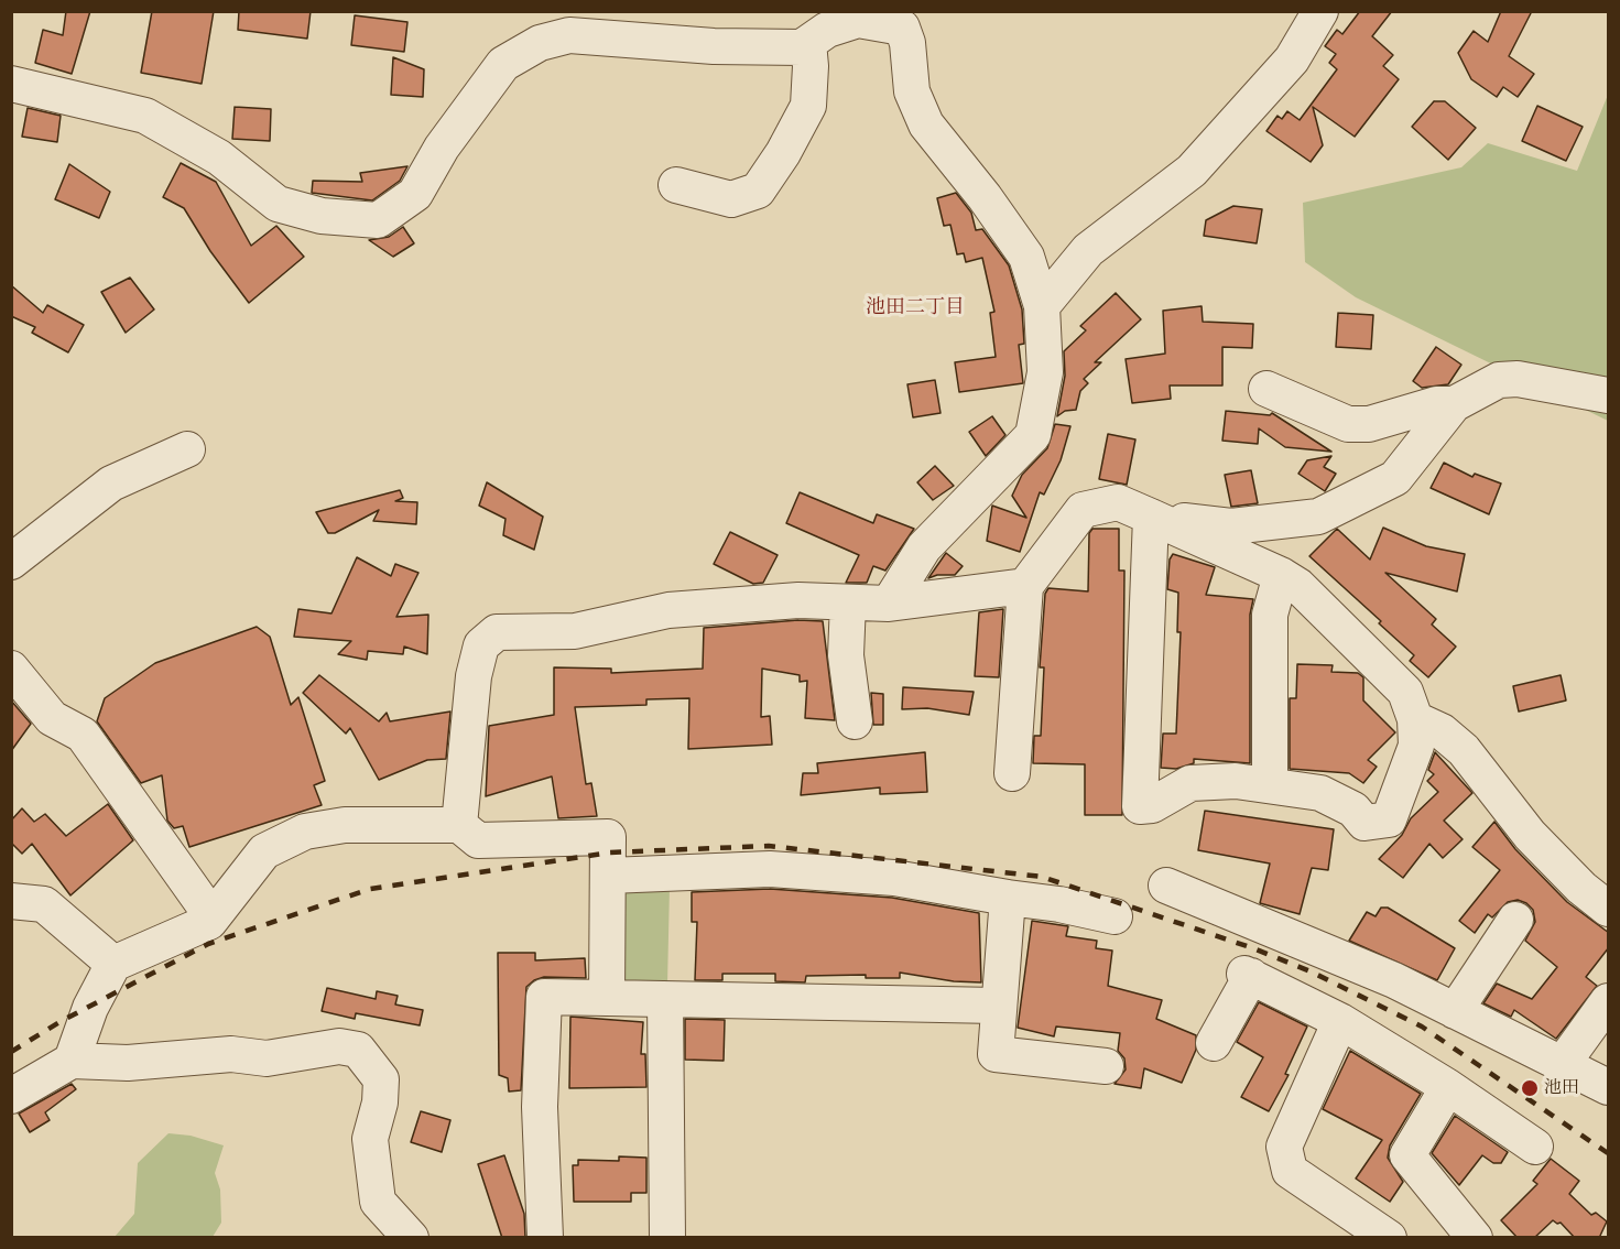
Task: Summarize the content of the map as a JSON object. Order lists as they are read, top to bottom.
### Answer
{
  "districts": ["池田二丁目"],
  "places": ["池田"]
}
